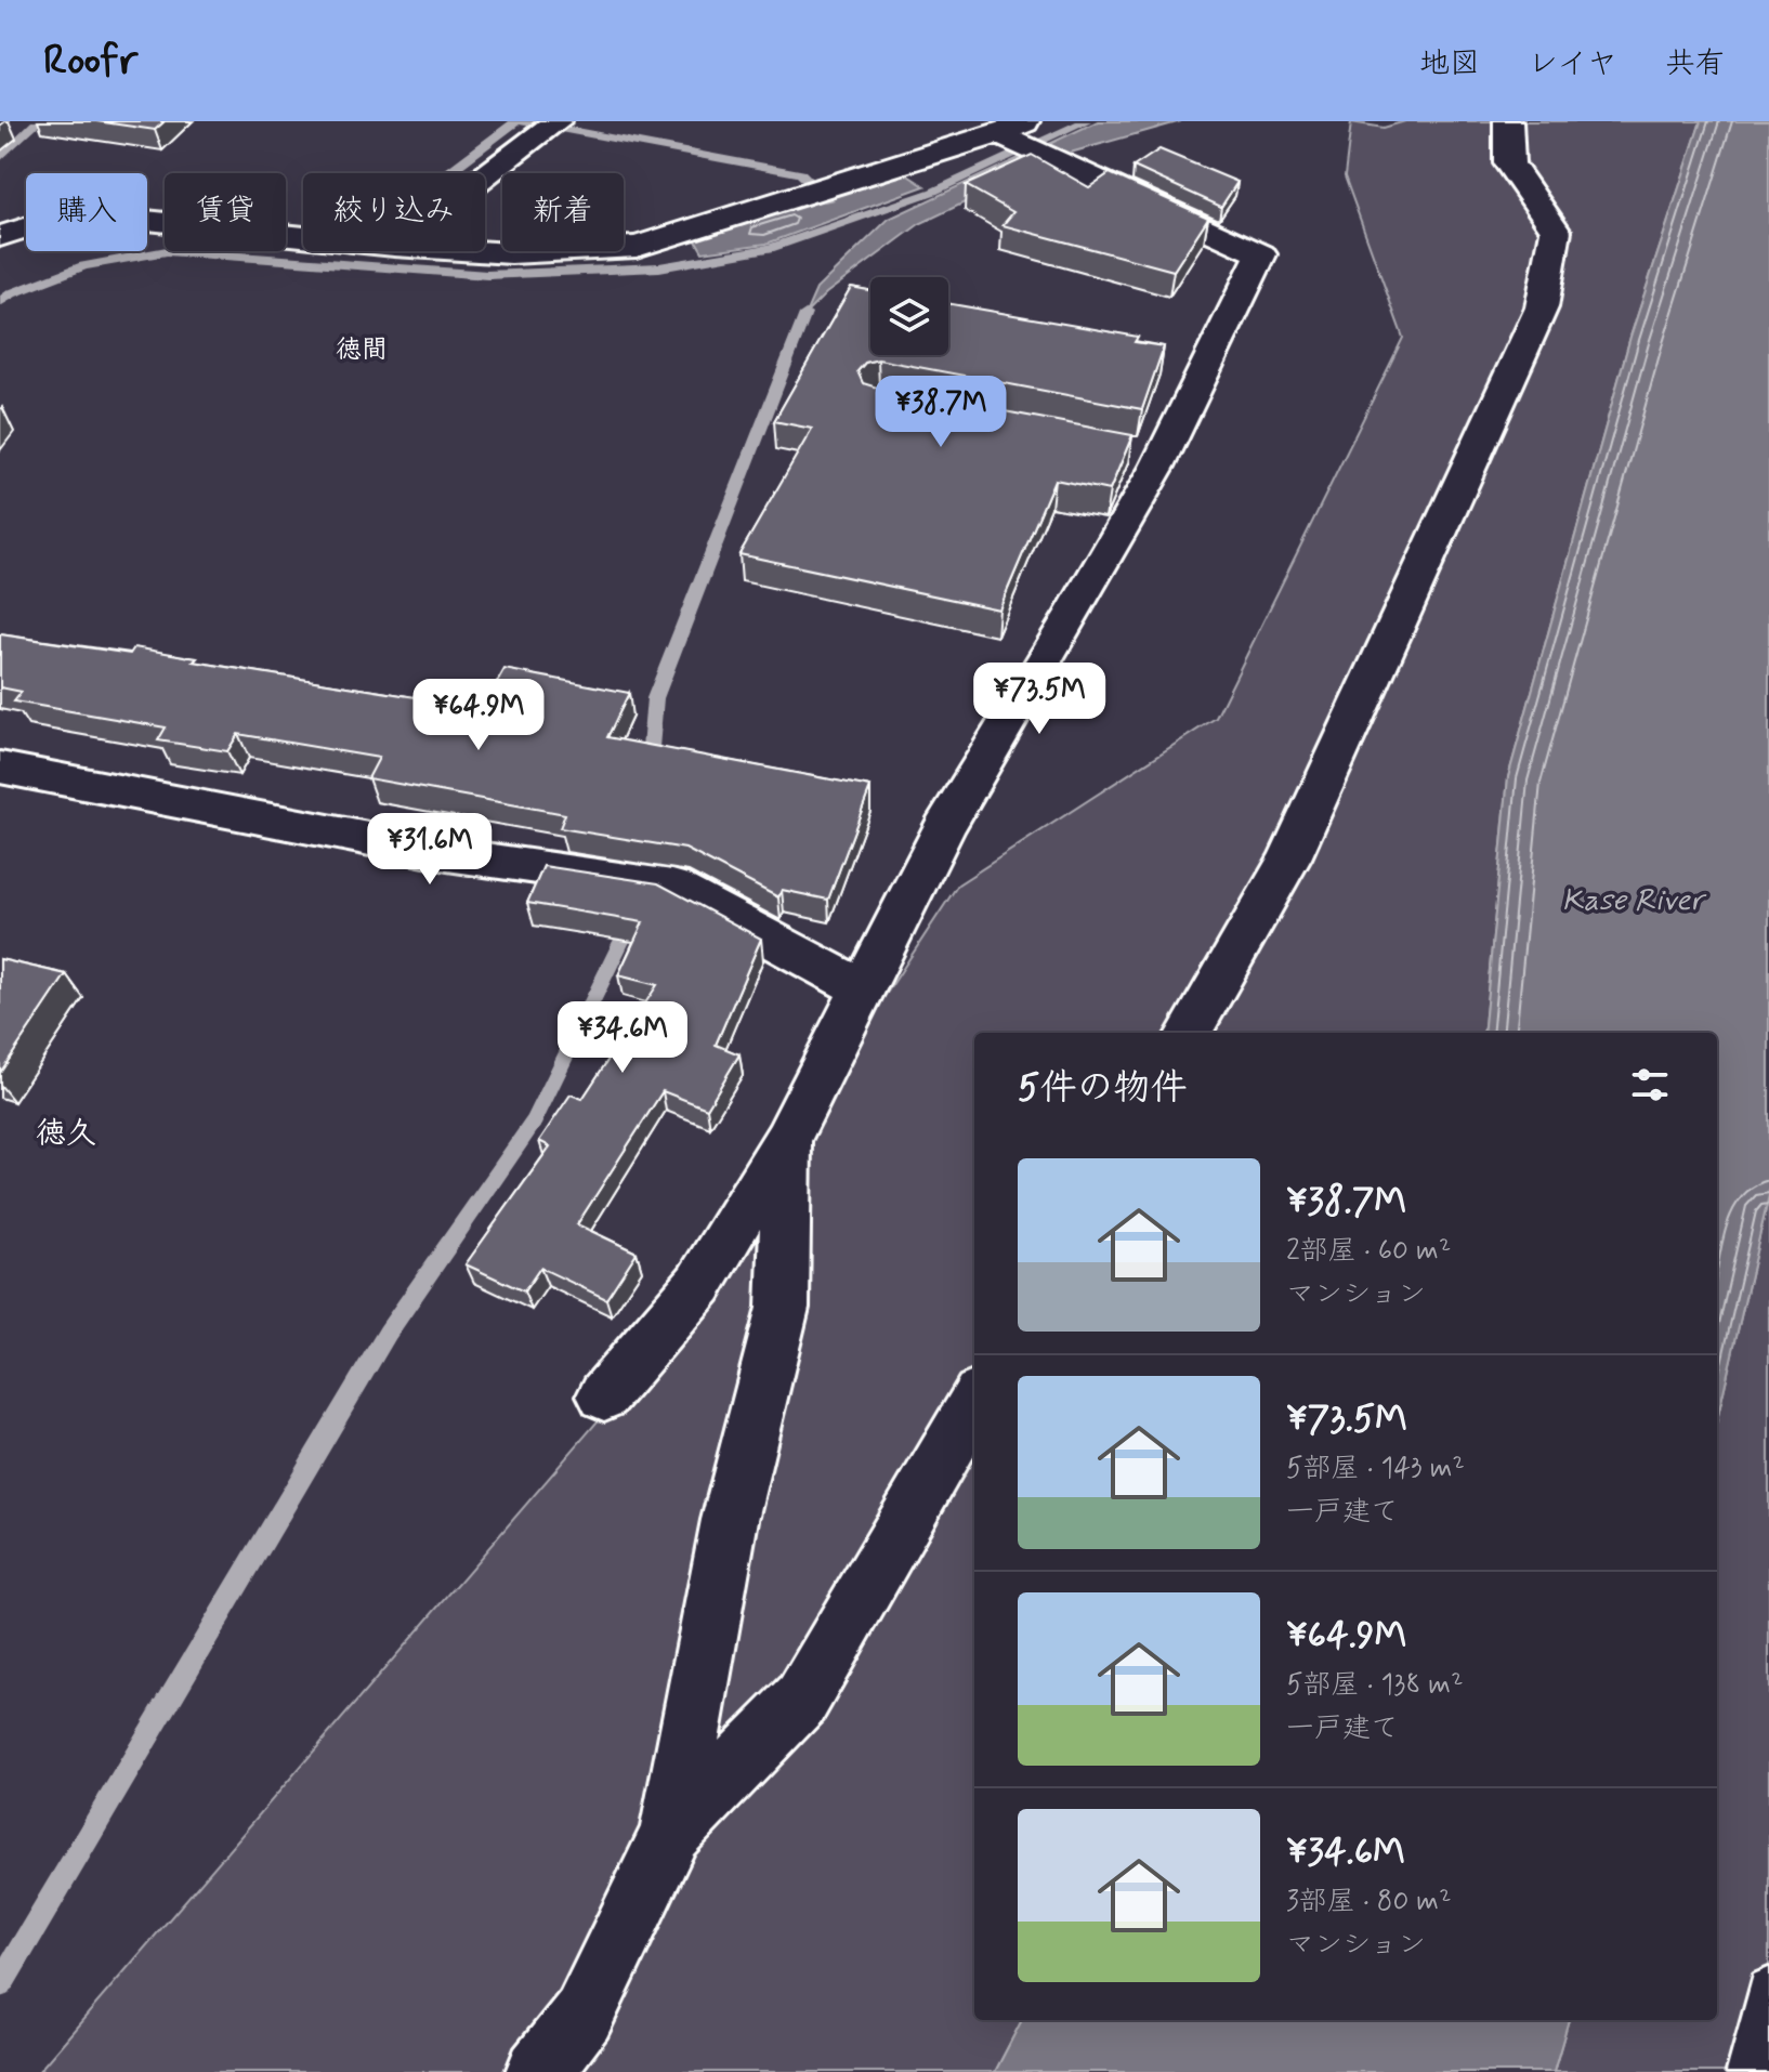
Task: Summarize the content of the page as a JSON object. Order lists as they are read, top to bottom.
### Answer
{
  "districts": ["徳間", "徳久"],
  "water": ["Kase River"],
  "page": {
    "header": "Roofr",
    "nav": ["地図", "レイヤ", "共有"],
    "chip": [
      "購入",
      "賃貸",
      "絞り込み",
      "新着"
    ],
    "price": [
      "¥38.7M",
      "¥73.5M",
      "¥64.9M",
      "¥31.6M",
      "¥34.6M"
    ],
    "heading": "5件の物件",
    "list": [
      {
        "name": "¥38.7M",
        "note": "2部屋 · 60 m² · マンション"
      },
      {
        "name": "¥73.5M",
        "note": "5部屋 · 143 m² · 一戸建て"
      },
      {
        "name": "¥64.9M",
        "note": "5部屋 · 138 m² · 一戸建て"
      },
      {
        "name": "¥34.6M",
        "note": "3部屋 · 80 m² · マンション"
      }
    ]
  }
}
